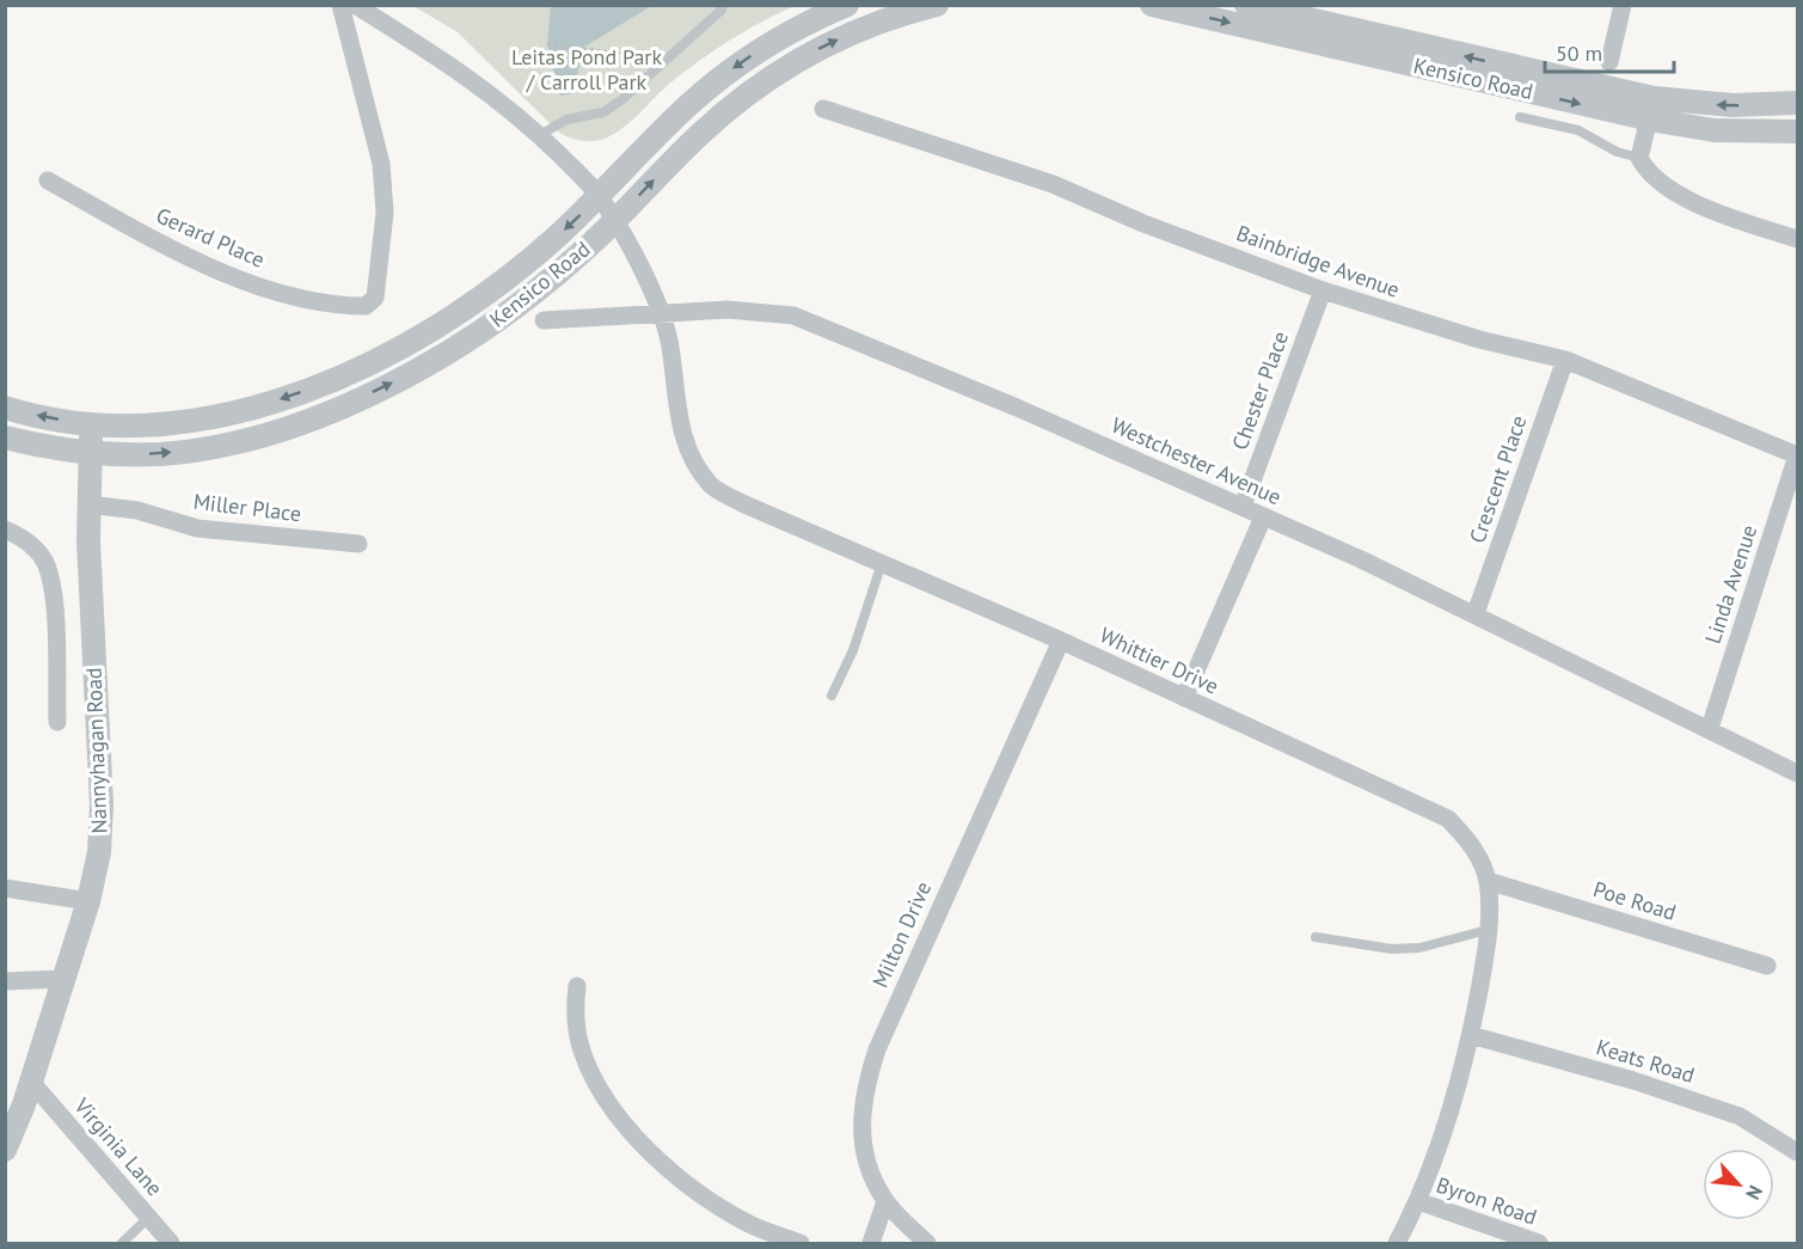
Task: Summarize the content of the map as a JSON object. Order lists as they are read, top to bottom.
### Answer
{
  "streets": {
    "street": [
      "Kensico Road",
      "Gerard Place",
      "Bainbridge Avenue",
      "Chester Place",
      "Westchester Avenue",
      "Crescent Place",
      "Miller Place",
      "Linda Avenue",
      "Whittier Drive",
      "Nannyhagan Road",
      "Poe Road",
      "Milton Drive",
      "Keats Road",
      "Virginia Lane",
      "Byron Road"
    ]
  },
  "crossings": [
    ["Kensico Road", "Whittier Drive"],
    ["Kensico Road", "Nannyhagan Road"],
    ["Bainbridge Avenue", "Chester Place"],
    ["Bainbridge Avenue", "Crescent Place"],
    ["Bainbridge Avenue", "Linda Avenue"],
    ["Chester Place", "Westchester Avenue"],
    ["Westchester Avenue", "Crescent Place"],
    ["Westchester Avenue", "Linda Avenue"],
    ["Westchester Avenue", "Whittier Drive"],
    ["Miller Place", "Nannyhagan Road"],
    ["Whittier Drive", "Poe Road"],
    ["Whittier Drive", "Milton Drive"],
    ["Whittier Drive", "Keats Road"],
    ["Whittier Drive", "Byron Road"],
    ["Nannyhagan Road", "Virginia Lane"]
  ],
  "parks": ["Leitas Pond Park / Carroll Park"],
  "scale_bar": "50 m",
  "north": "bottom right"
}
